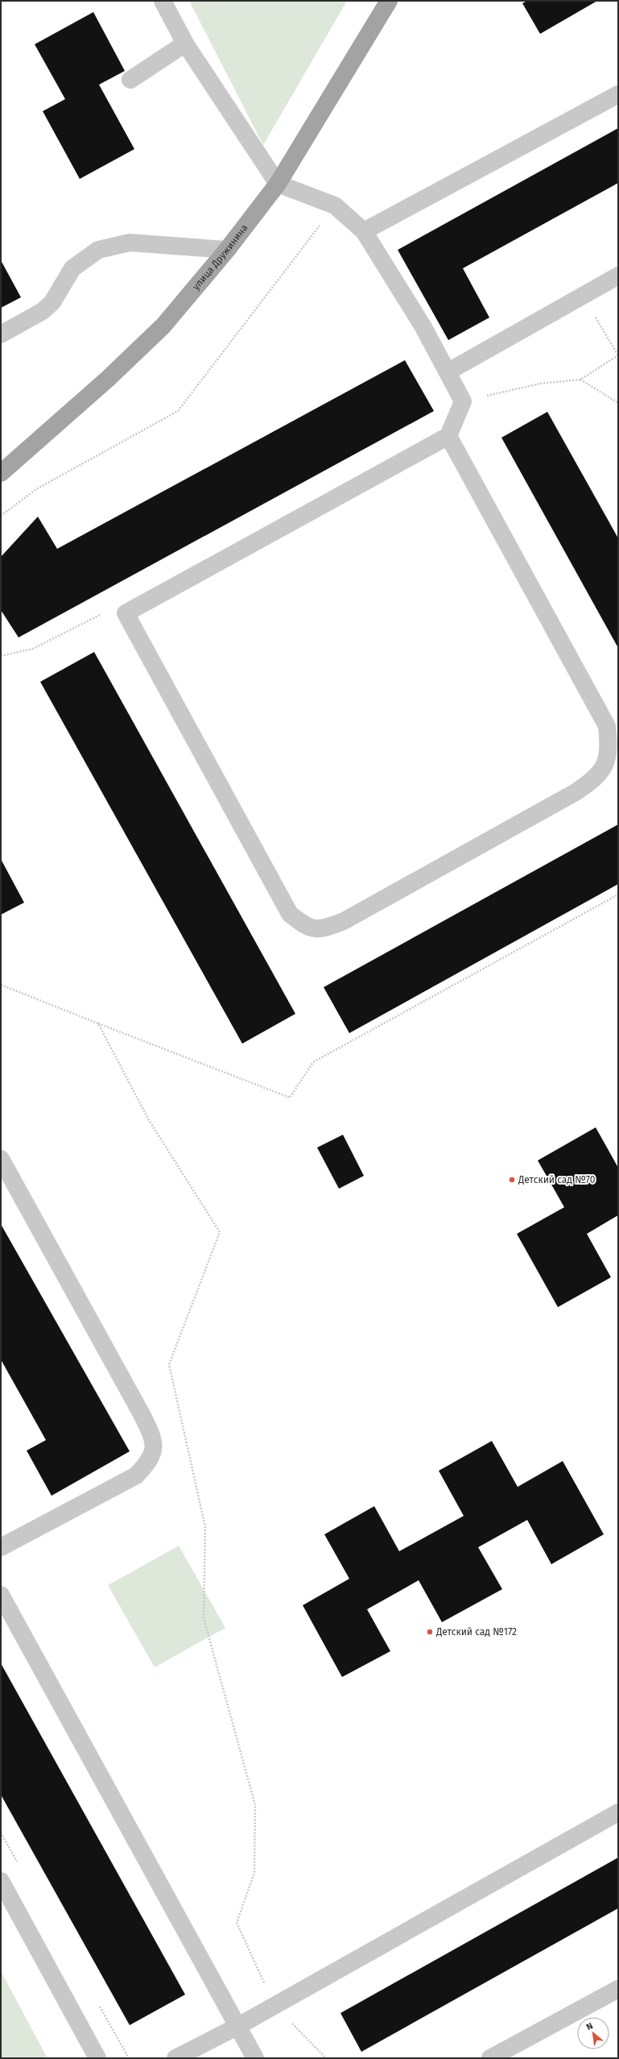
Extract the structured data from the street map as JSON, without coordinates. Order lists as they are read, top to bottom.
{
  "streets": {
    "main road": ["улица Дружинина"]
  },
  "places": ["Детский сад №70", "Детский сад №172"],
  "north": "top left"
}
